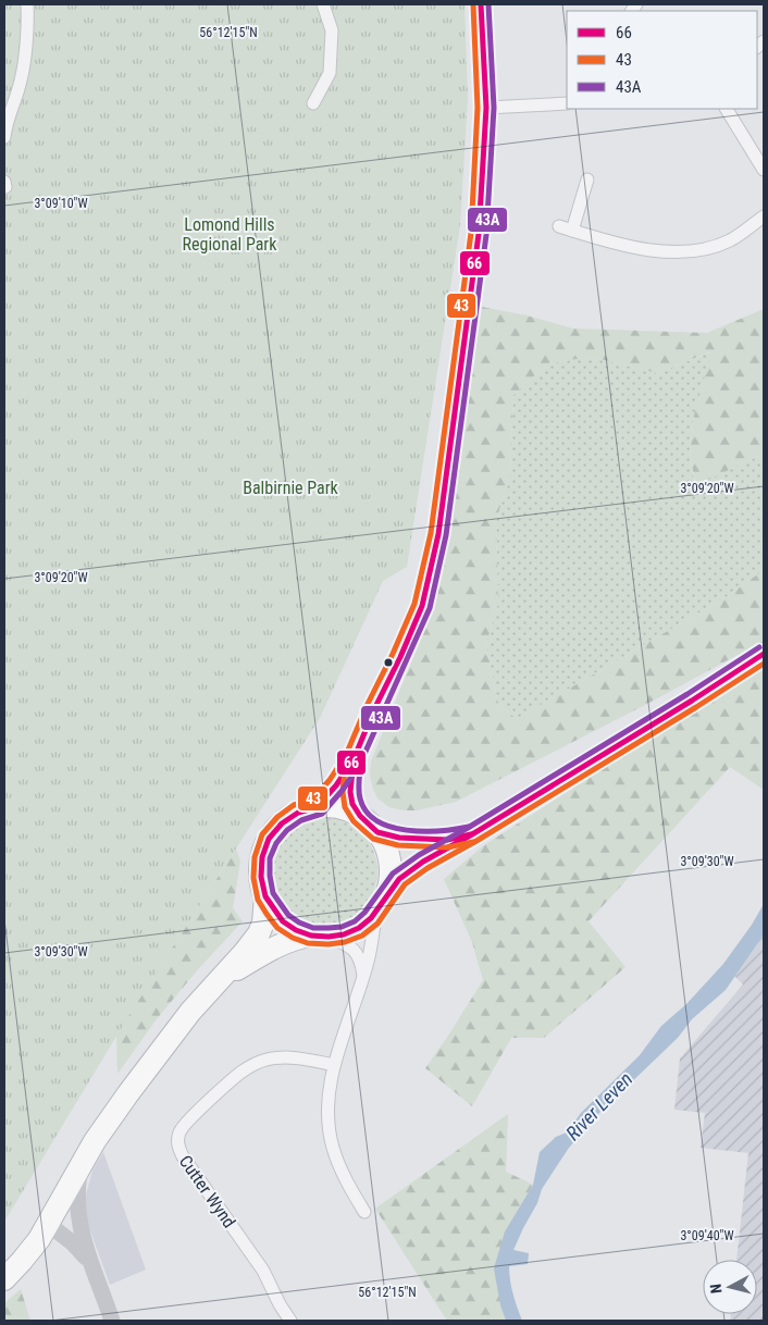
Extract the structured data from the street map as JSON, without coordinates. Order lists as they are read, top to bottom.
{
  "streets": {
    "street": ["Cutter Wynd"]
  },
  "water": ["River Leven"],
  "parks": ["Lomond Hills Regional Park", "Balbirnie Park"],
  "lines": ["transit line 66", "transit line 43", "transit line 43A"],
  "legend": ["66", "43", "43A"],
  "north": "left",
  "coordinates": [
    "56°12'15\"N",
    "3°09'10\"W",
    "3°09'20\"W",
    "3°09'30\"W",
    "3°09'40\"W"
  ]
}
